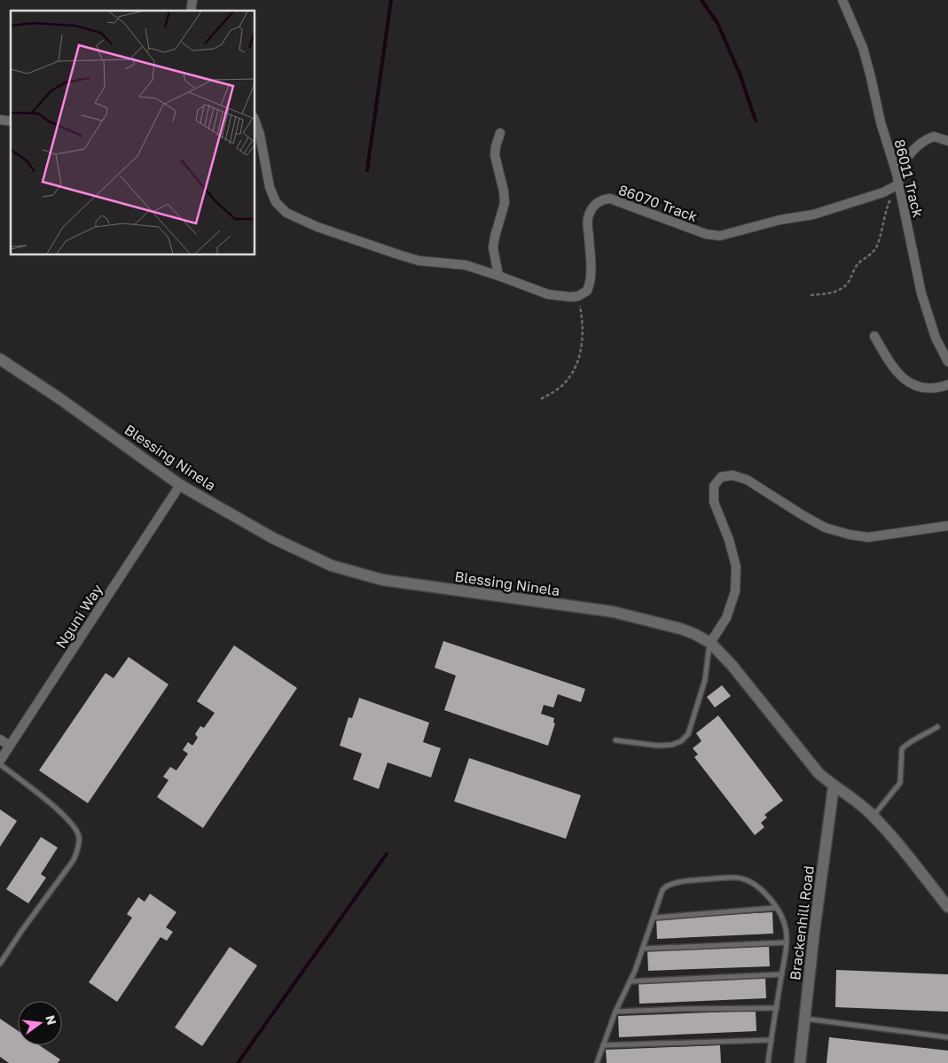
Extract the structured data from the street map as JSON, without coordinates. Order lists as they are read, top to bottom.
{
  "streets": {
    "street": [
      "86011 Track",
      "86070 Track",
      "Blessing Ninela",
      "Nguni Way",
      "Brackenhill Road"
    ]
  },
  "crossings": [
    ["86011 Track", "86070 Track"],
    ["Blessing Ninela", "Nguni Way"],
    ["Blessing Ninela", "Brackenhill Road"]
  ],
  "north": "right"
}
